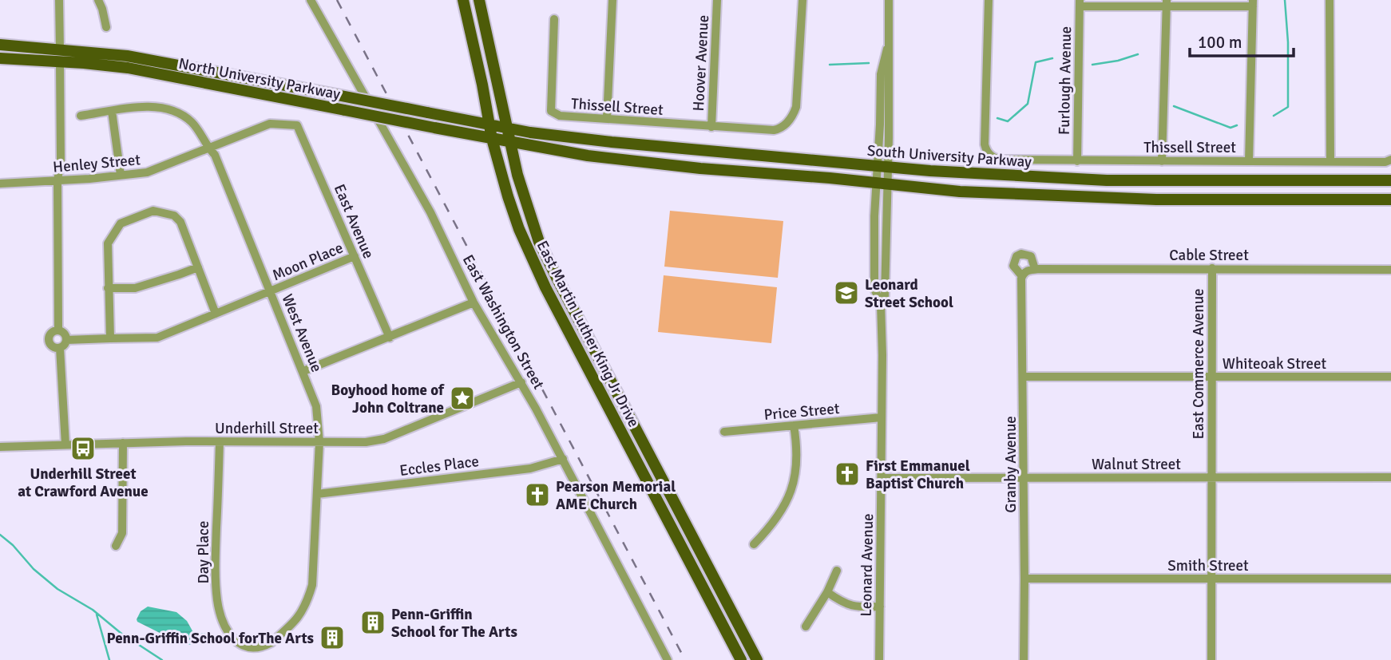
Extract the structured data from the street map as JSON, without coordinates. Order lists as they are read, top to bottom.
{
  "streets": {
    "main road": ["North University Parkway", "South University Parkway", "East Martin Luther King Jr Drive"],
    "street": [
      "Hoover Avenue",
      "Furlough Avenue",
      "Thissell Street",
      "Henley Street",
      "East Avenue",
      "Cable Street",
      "Moon Place",
      "East Washington Street",
      "West Avenue",
      "Whiteoak Street",
      "East Commerce Avenue",
      "Price Street",
      "Underhill Street",
      "Walnut Street",
      "Granby Avenue",
      "Eccles Place",
      "Day Place",
      "Leonard Avenue",
      "Smith Street"
    ]
  },
  "crossings": [
    ["Hoover Avenue", "Thissell Street"],
    ["North University Parkway", "South University Parkway"],
    ["North University Parkway", "East Martin Luther King Jr Drive"],
    ["Furlough Avenue", "Thissell Street"],
    ["South University Parkway", "East Martin Luther King Jr Drive"],
    ["South University Parkway", "Leonard Avenue"],
    ["Henley Street", "East Avenue"],
    ["Henley Street", "West Avenue"],
    ["East Avenue", "Moon Place"],
    ["Cable Street", "East Commerce Avenue"],
    ["Cable Street", "Granby Avenue"],
    ["Moon Place", "West Avenue"],
    ["East Washington Street", "Underhill Street"],
    ["East Washington Street", "Eccles Place"],
    ["West Avenue", "Underhill Street"],
    ["West Avenue", "Eccles Place"],
    ["West Avenue", "Day Place"],
    ["Whiteoak Street", "East Commerce Avenue"],
    ["Whiteoak Street", "Granby Avenue"],
    ["East Commerce Avenue", "Walnut Street"],
    ["East Commerce Avenue", "Smith Street"],
    ["Price Street", "Leonard Avenue"],
    ["Underhill Street", "Day Place"],
    ["Walnut Street", "Granby Avenue"],
    ["Walnut Street", "Leonard Avenue"],
    ["Granby Avenue", "Smith Street"]
  ],
  "places": {
    "school or university": ["Leonard Street School"],
    "place": ["Boyhood home of John Coltrane"],
    "bus stop": ["Underhill Street at Crawford Avenue"],
    "church": ["First Emmanuel Baptist Church", "Pearson Memorial AME Church"],
    "building": ["Penn-Griffin School for The Arts", "Penn-Griffin School forThe Arts"]
  },
  "scale_bar": "100 m"
}
